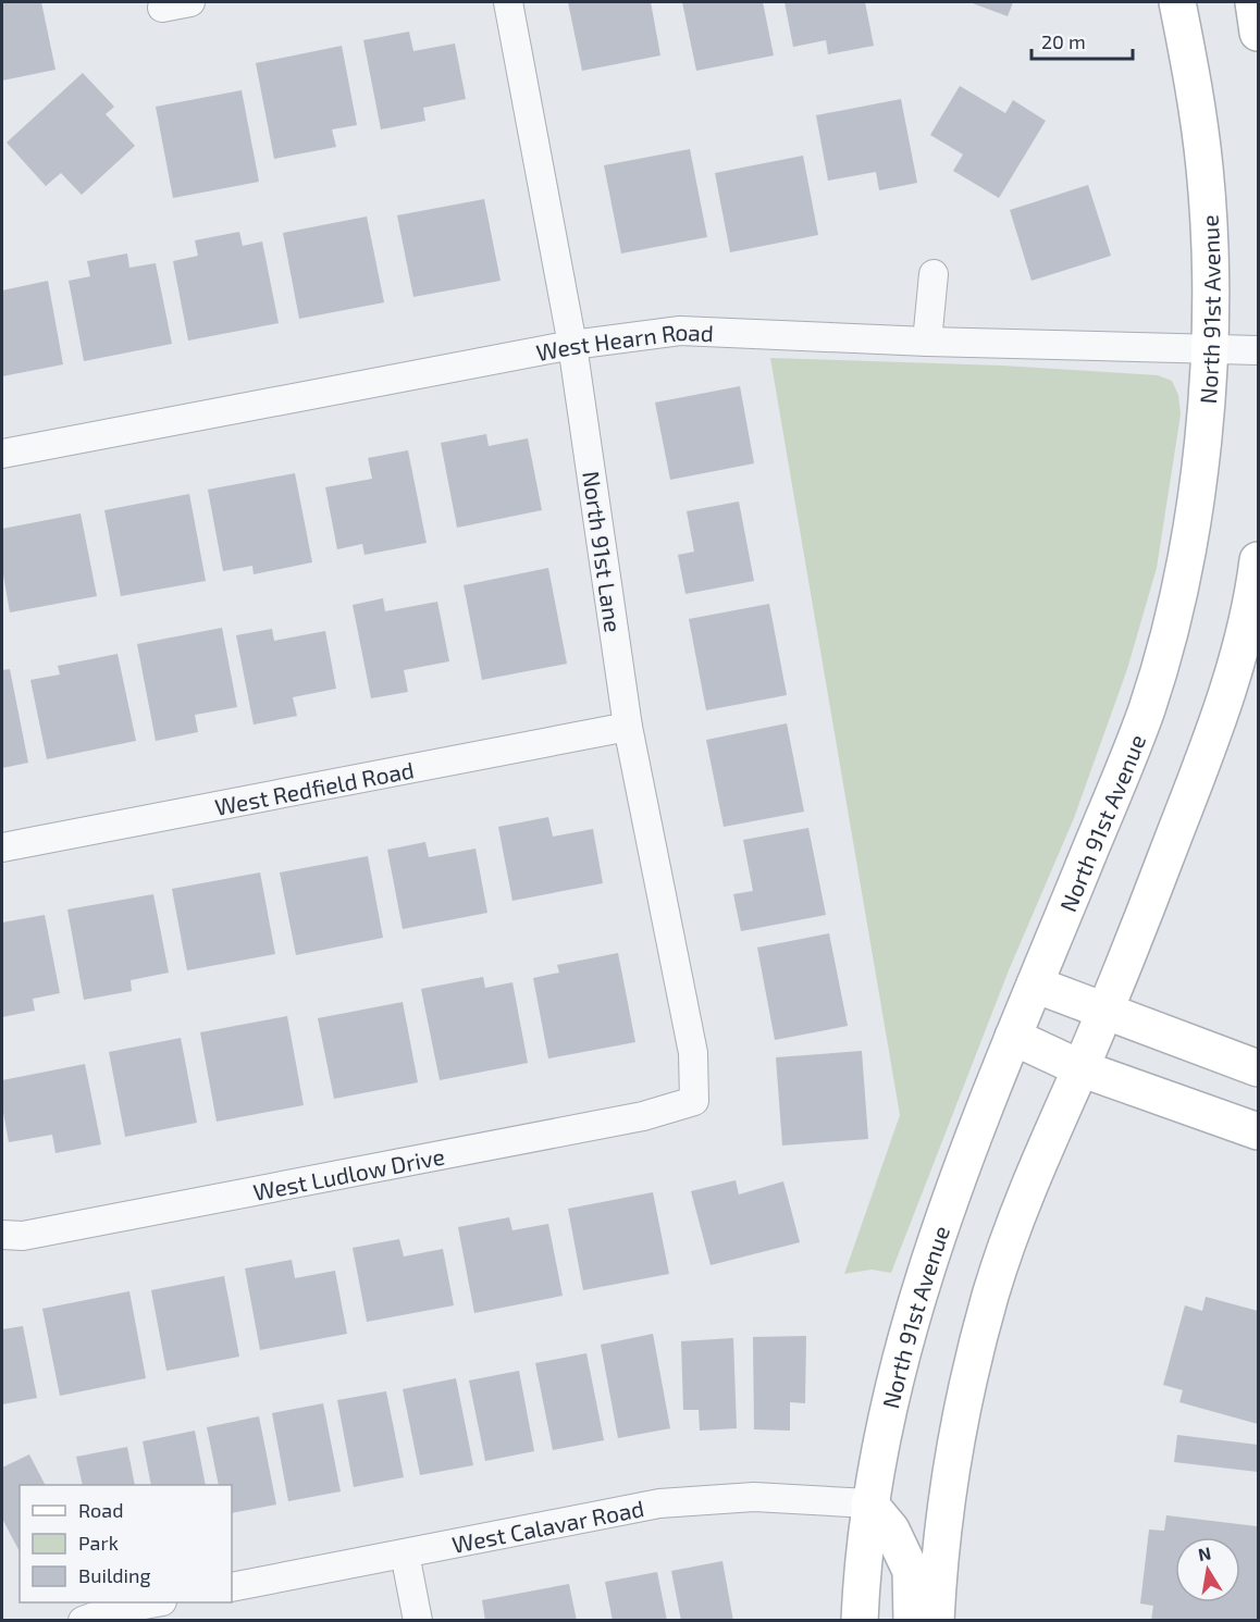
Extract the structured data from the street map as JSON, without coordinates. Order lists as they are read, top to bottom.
{
  "streets": {
    "main road": ["North 91st Avenue"],
    "street": [
      "West Hearn Road",
      "North 91st Lane",
      "West Redfield Road",
      "West Ludlow Drive",
      "West Calavar Road"
    ]
  },
  "crossings": [
    ["North 91st Avenue", "West Hearn Road"],
    ["North 91st Avenue", "West Calavar Road"],
    ["West Hearn Road", "North 91st Lane"],
    ["North 91st Lane", "West Redfield Road"],
    ["North 91st Lane", "West Ludlow Drive"]
  ],
  "legend": ["Road", "Park", "Building"],
  "scale_bar": "20 m",
  "north": "top"
}
